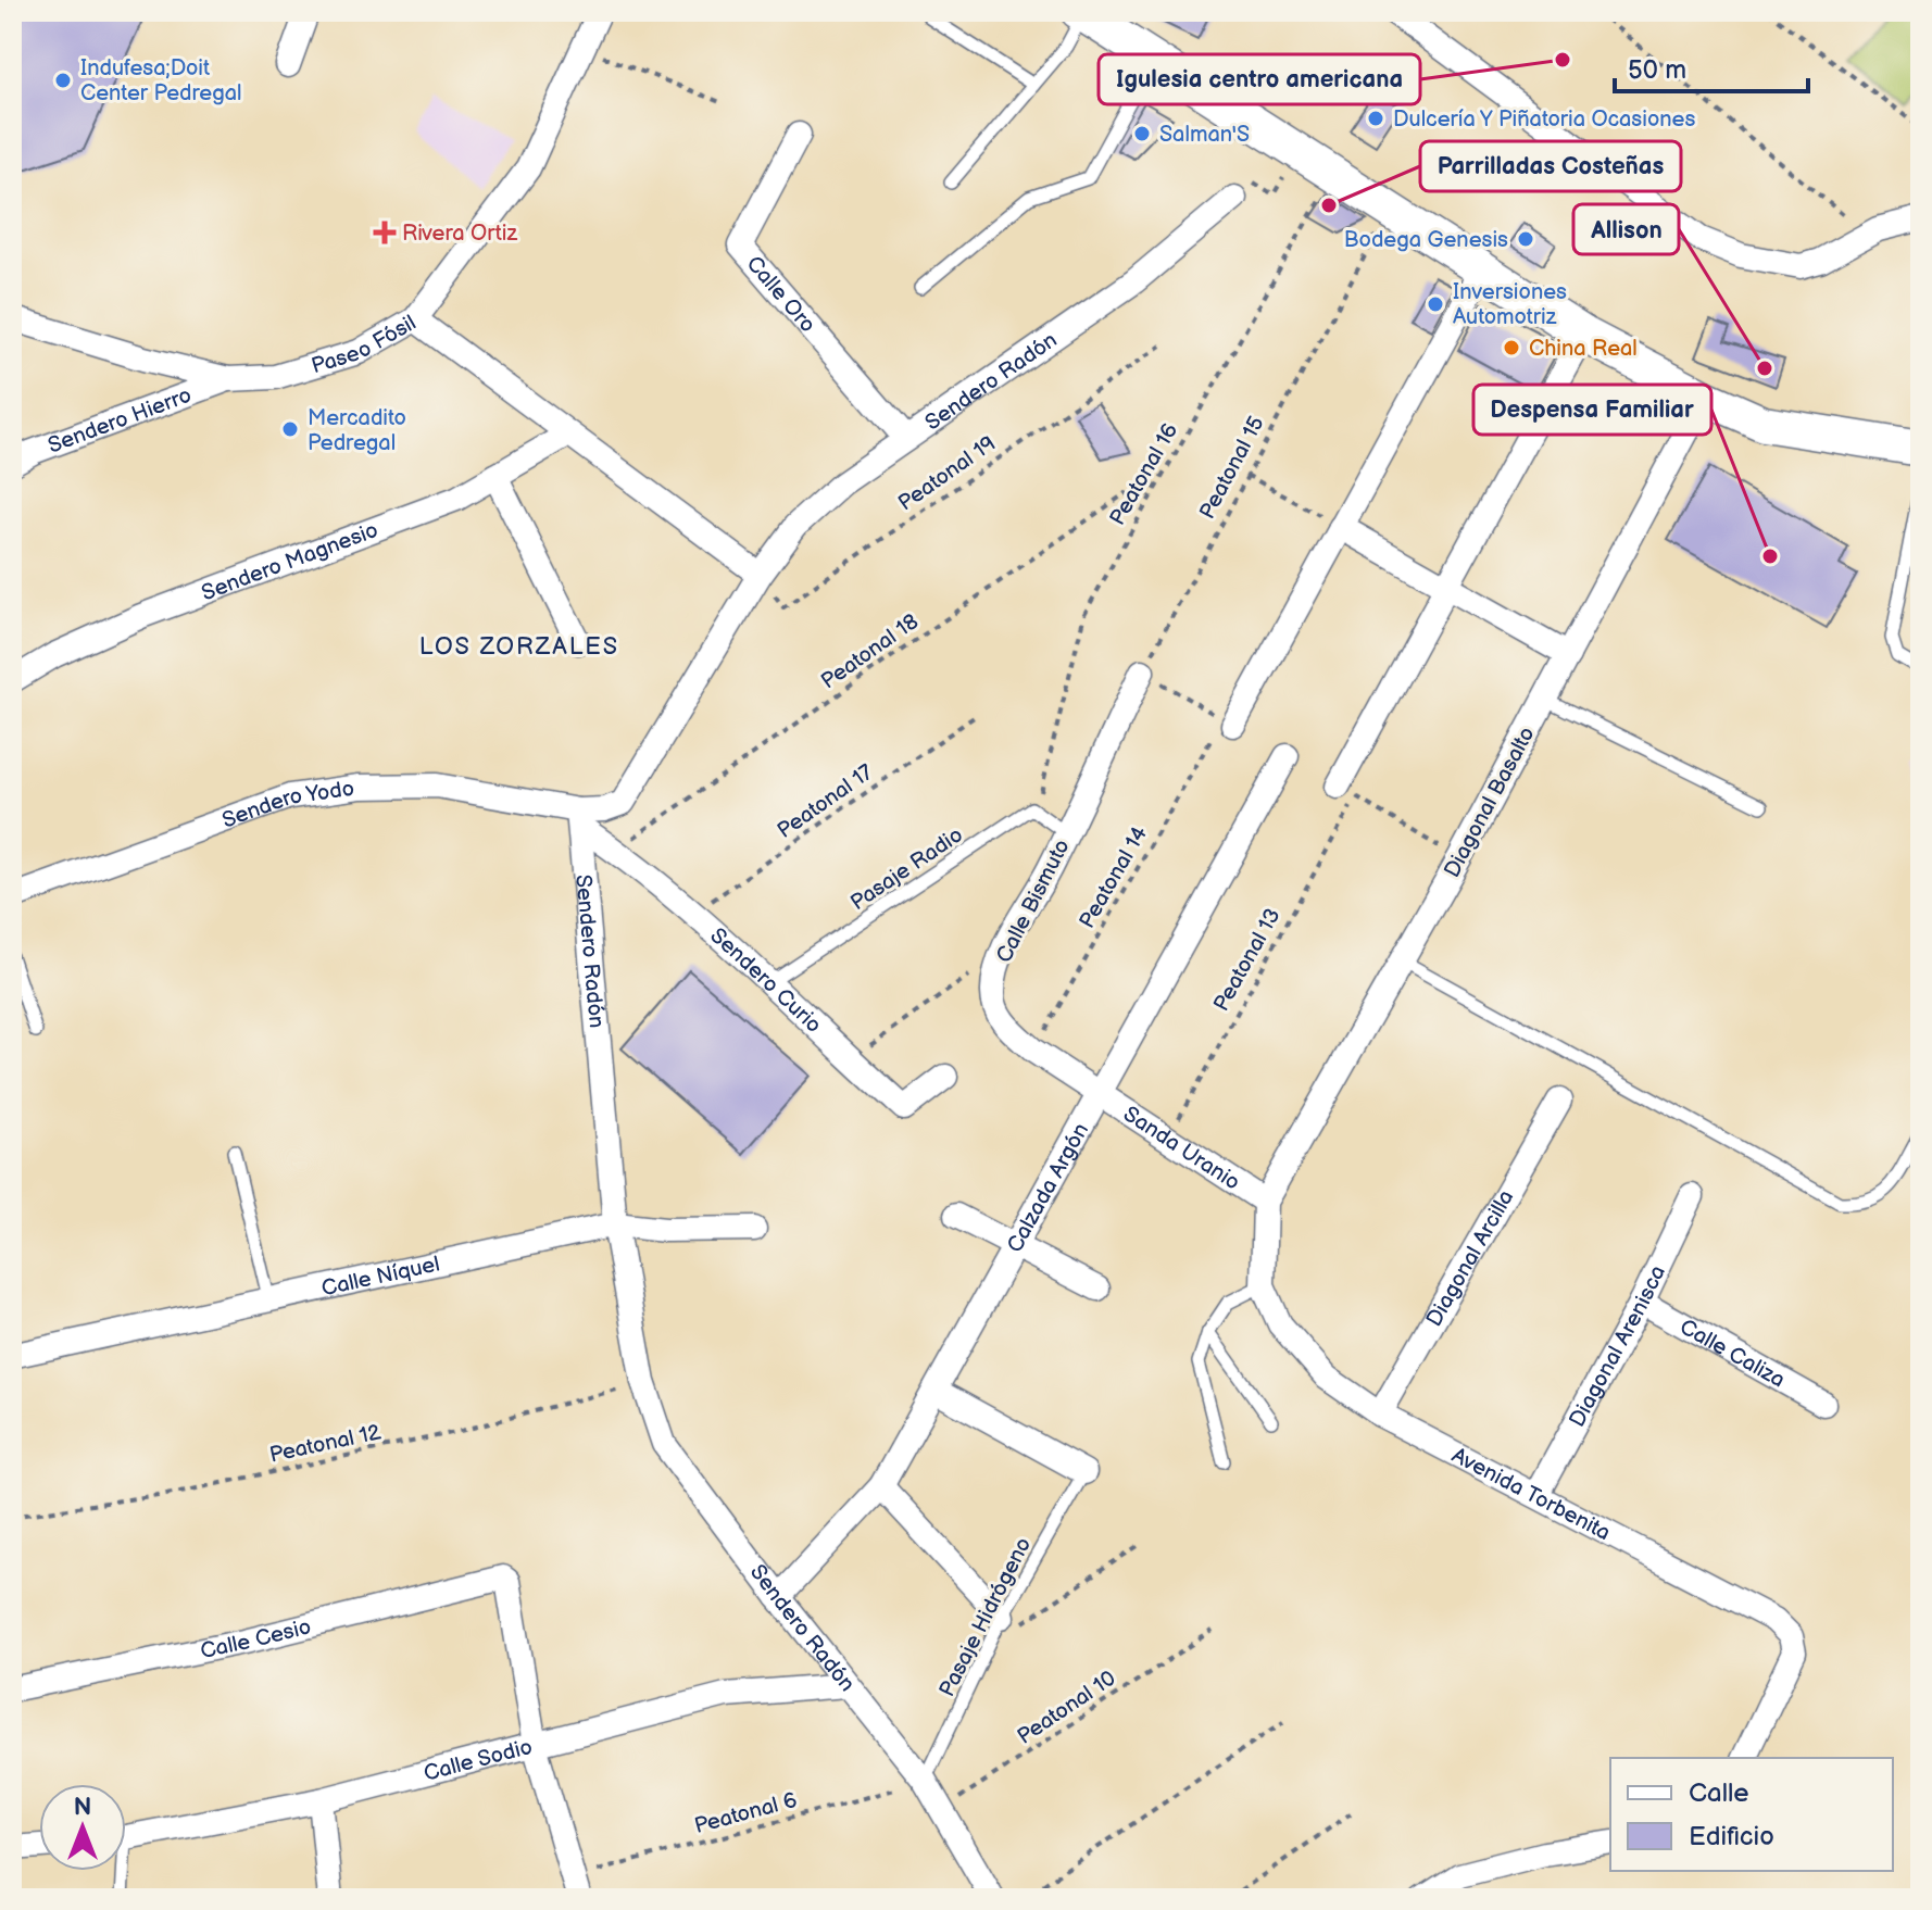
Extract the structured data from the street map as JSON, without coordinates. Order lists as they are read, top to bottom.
{
  "streets": {
    "street": [
      "Calle Oro",
      "Paseo Fósil",
      "Sendero Radón",
      "Sendero Hierro",
      "Sendero Magnesio",
      "Diagonal Basalto",
      "Sendero Yodo",
      "Calle Bismuto",
      "Sendero Curio",
      "Sanda Uranio",
      "Calzada Argón",
      "Diagonal Arcilla",
      "Calle Níquel",
      "Diagonal Arenisca",
      "Calle Caliza",
      "Avenida Torbenita",
      "Calle Cesio",
      "Calle Sodio"
    ],
    "lane": ["Pasaje Radio", "Pasaje Hidrógeno"],
    "path": [
      "Peatonal 15",
      "Peatonal 19",
      "Peatonal 16",
      "Peatonal 18",
      "Peatonal 17",
      "Peatonal 14",
      "Peatonal 13",
      "Peatonal 12",
      "Peatonal 10",
      "Peatonal 6"
    ]
  },
  "crossings": [
    ["Calle Oro", "Sendero Radón"],
    ["Paseo Fósil", "Sendero Hierro"],
    ["Sendero Radón", "Peatonal 19"],
    ["Sendero Radón", "Sendero Yodo"],
    ["Sendero Radón", "Sendero Curio"],
    ["Sendero Radón", "Calzada Argón"],
    ["Sendero Radón", "Calle Níquel"],
    ["Sendero Radón", "Peatonal 12"],
    ["Sendero Radón", "Pasaje Hidrógeno"],
    ["Sendero Radón", "Peatonal 10"],
    ["Sendero Radón", "Calle Sodio"],
    ["Sendero Radón", "Peatonal 6"],
    ["Peatonal 15", "Calle Bismuto"],
    ["Peatonal 16", "Peatonal 18"],
    ["Peatonal 16", "Pasaje Radio"],
    ["Peatonal 18", "Sendero Curio"],
    ["Peatonal 17", "Sendero Curio"],
    ["Diagonal Basalto", "Sanda Uranio"],
    ["Diagonal Basalto", "Avenida Torbenita"],
    ["Sendero Yodo", "Sendero Curio"],
    ["Pasaje Radio", "Sendero Curio"],
    ["Peatonal 14", "Calle Bismuto"],
    ["Calle Bismuto", "Sanda Uranio"],
    ["Calle Bismuto", "Calzada Argón"],
    ["Peatonal 13", "Sanda Uranio"],
    ["Sanda Uranio", "Calzada Argón"],
    ["Sanda Uranio", "Avenida Torbenita"],
    ["Diagonal Arcilla", "Avenida Torbenita"],
    ["Diagonal Arenisca", "Calle Caliza"],
    ["Diagonal Arenisca", "Avenida Torbenita"],
    ["Pasaje Hidrógeno", "Peatonal 6"],
    ["Calle Cesio", "Calle Sodio"]
  ],
  "districts": ["LOS ZORZALES"],
  "places": {
    "other": [
      "Igulesia centro americana",
      "Indufesa;Doit Center Pedregal",
      "Dulcería Y Piñatoria Ocasiones",
      "Salman'S",
      "Parrilladas Costeñas",
      "Bodega Genesis",
      "Inversiones Automotriz",
      "China Real",
      "Allison",
      "Mercadito Pedregal",
      "Despensa Familiar"
    ],
    "health": ["Rivera Ortiz"]
  },
  "legend": ["Calle", "Edificio"],
  "scale_bar": "50 m",
  "north": "top"
}
